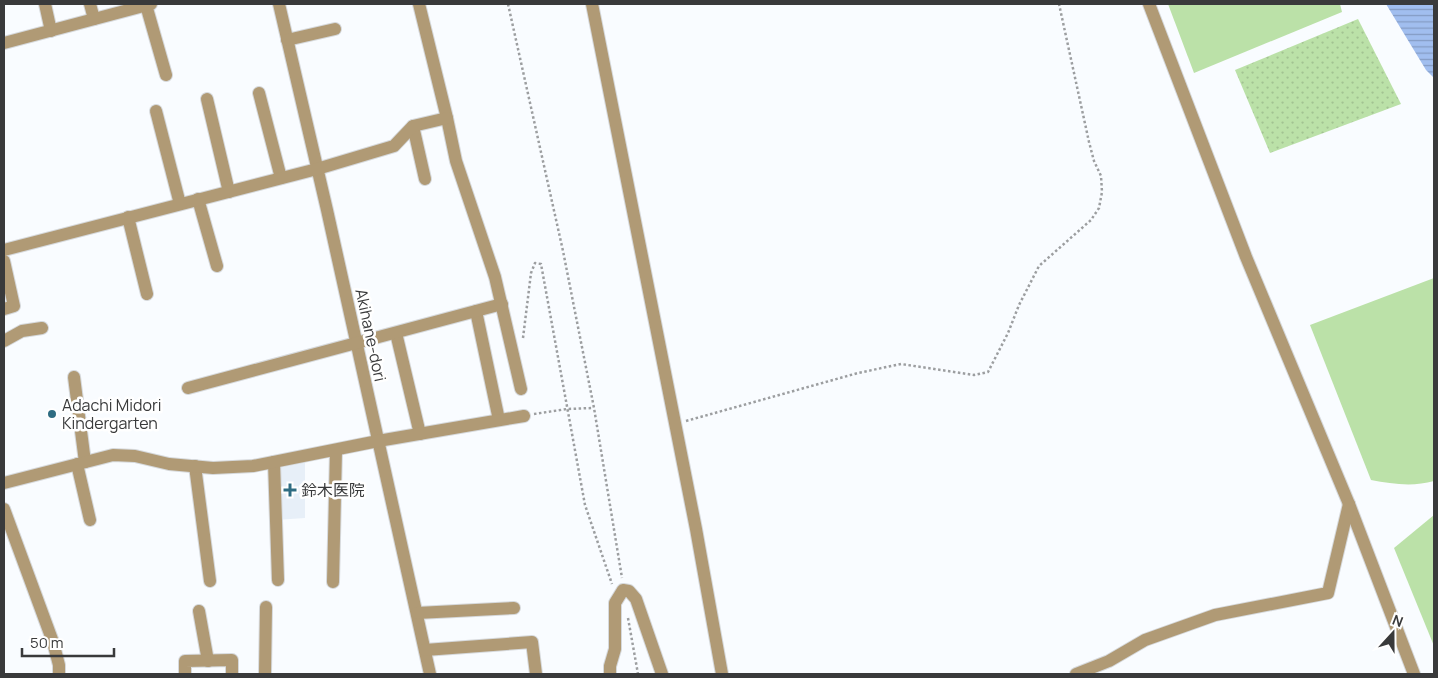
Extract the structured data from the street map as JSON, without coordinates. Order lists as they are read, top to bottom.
{
  "streets": {
    "street": ["Akihane-dori"]
  },
  "places": {
    "other": ["Adachi Midori Kindergarten"],
    "health": ["鈴木医院"]
  },
  "scale_bar": "50 m",
  "north": "top"
}
